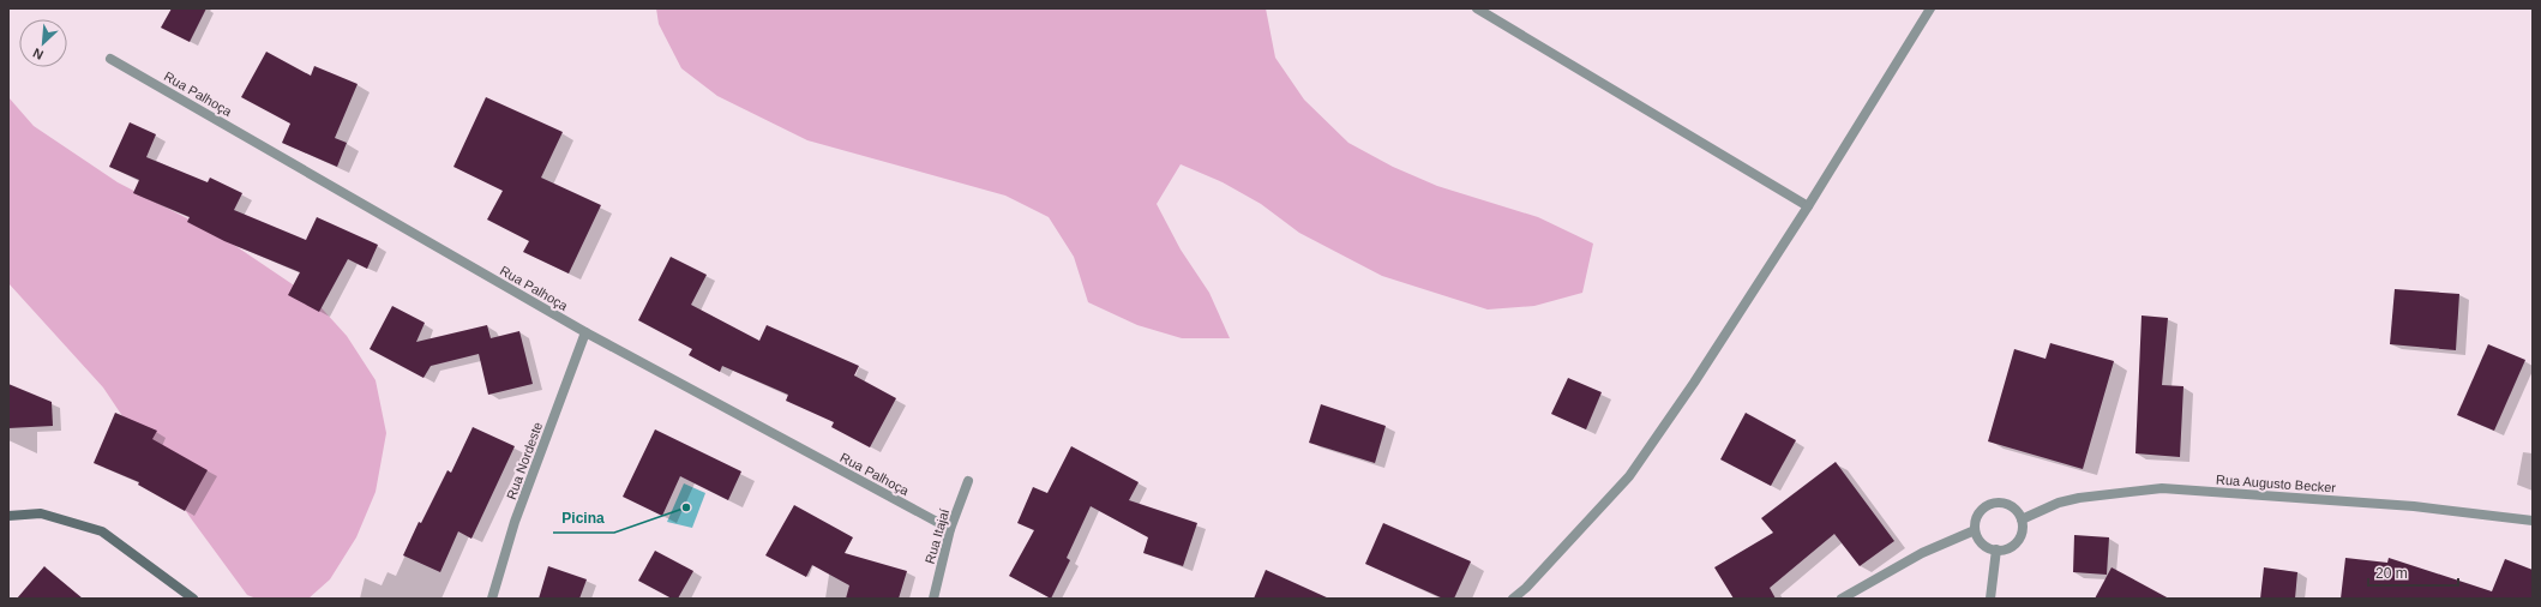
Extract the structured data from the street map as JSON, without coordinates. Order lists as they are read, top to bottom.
{
  "streets": {
    "street": [
      "Rua Palhoça",
      "Rua Nordeste",
      "Rua Augusto Becker",
      "Rua Itajaí"
    ]
  },
  "crossings": [
    ["Rua Palhoça", "Rua Nordeste"],
    ["Rua Palhoça", "Rua Itajaí"]
  ],
  "places": ["Picina"],
  "scale_bar": "20 m",
  "north": "bottom left"
}
